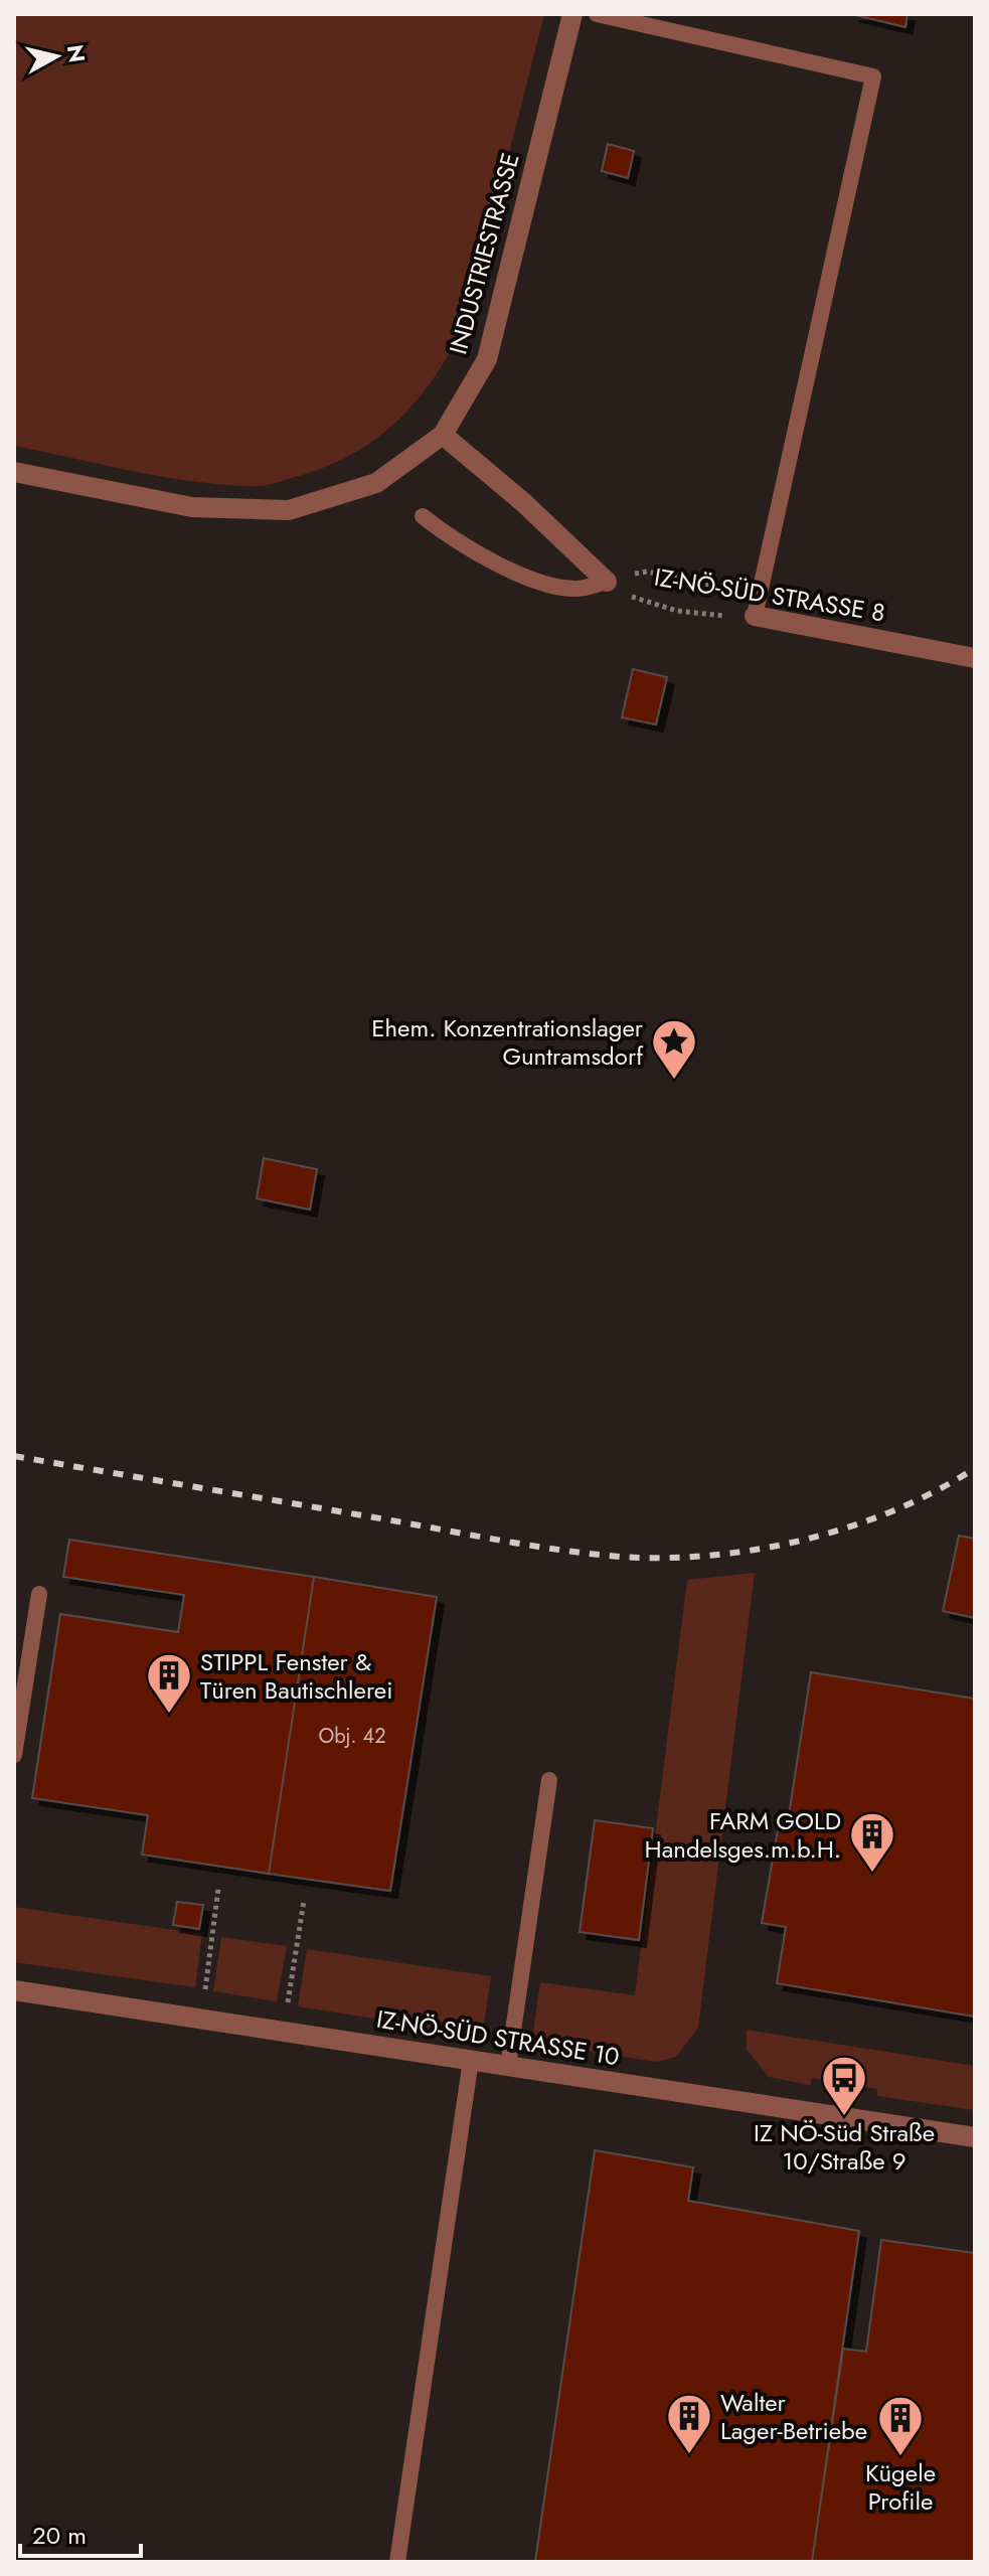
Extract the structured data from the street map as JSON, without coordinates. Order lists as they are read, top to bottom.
{
  "streets": {
    "street": ["INDUSTRIESTRASSE", "IZ-NÖ-SÜD STRASSE 8", "IZ-NÖ-SÜD STRASSE 10"]
  },
  "places": {
    "place": ["Ehem. Konzentrationslager Guntramsdorf"],
    "building": [
      "STIPPL Fenster & Türen Bautischlerei",
      "FARM GOLD Handelsges.m.b.H.",
      "Walter Lager-Betriebe",
      "Kügele Profile"
    ],
    "bus stop": ["IZ NÖ-Süd Straße 10/Straße 9"]
  },
  "house_numbers": ["Obj. 42"],
  "scale_bar": "20 m",
  "north": "right"
}
